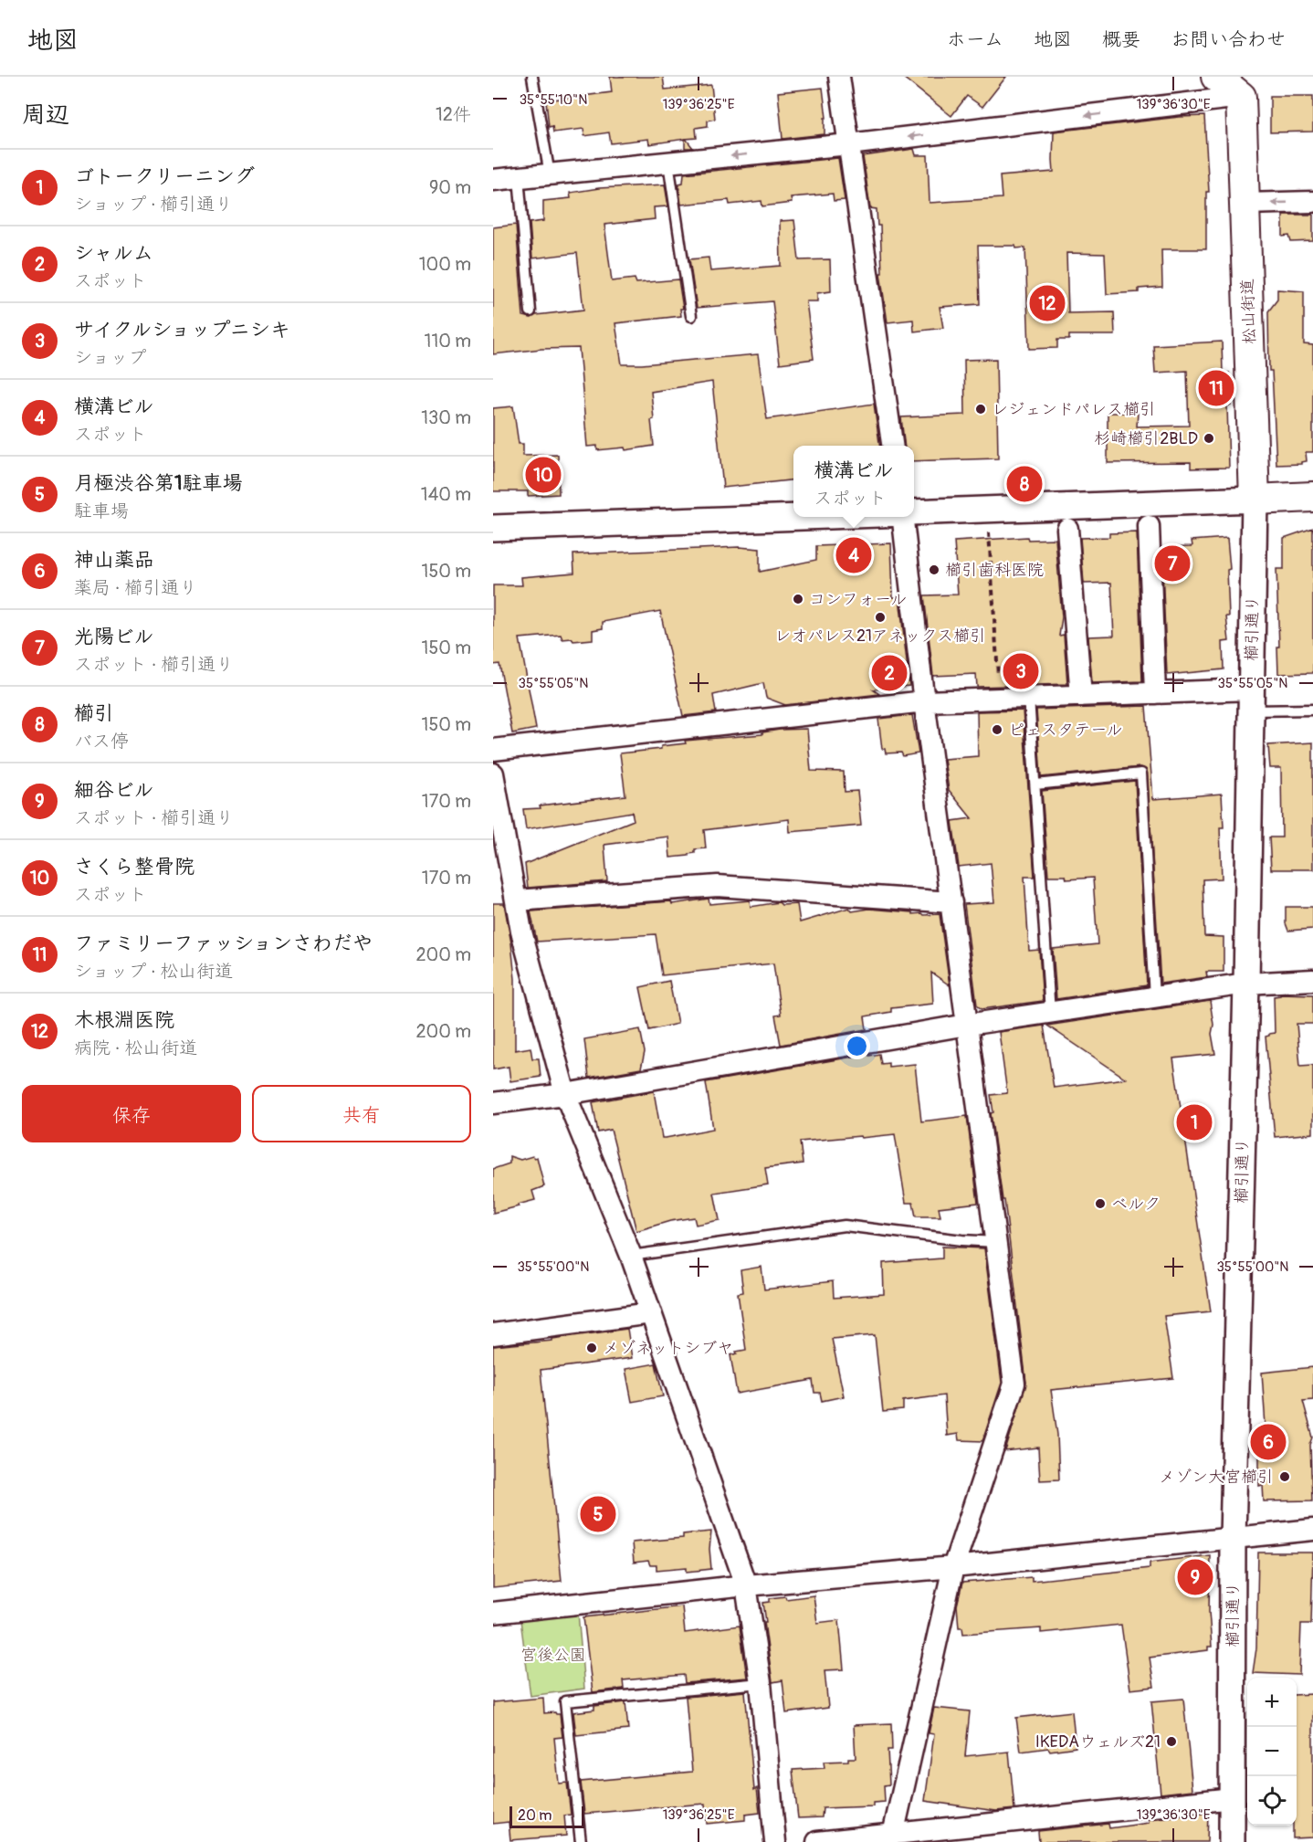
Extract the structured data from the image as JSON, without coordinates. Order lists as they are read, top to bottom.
{
  "streets": {
    "main road": ["松山街道"],
    "street": ["櫛引通り"]
  },
  "crossings": [
    ["松山街道", "櫛引通り"]
  ],
  "parks": ["宮後公園"],
  "places": [
    "レジェンドパレス櫛引",
    "杉崎櫛引2BLD",
    "櫛引歯科医院",
    "コンフォール",
    "レオパレス21アネックス櫛引",
    "ピェスタテール",
    "ベルク",
    "メゾネットシブヤ",
    "メゾン大宮櫛引",
    "IKEDAウェルズ21"
  ],
  "scale_bar": "20 m",
  "page": {
    "header": "地図",
    "nav": [
      "ホーム",
      "地図",
      "概要",
      "お問い合わせ"
    ],
    "heading": ["周辺", "12件"],
    "list": [
      {
        "mark": "1",
        "name": "ゴトークリーニング",
        "note": "ショップ · 櫛引通り",
        "value": "90 m"
      },
      {
        "mark": "2",
        "name": "シャルム",
        "note": "スポット",
        "value": "100 m"
      },
      {
        "mark": "3",
        "name": "サイクルショップニシキ",
        "note": "ショップ",
        "value": "110 m"
      },
      {
        "mark": "4",
        "name": "横溝ビル",
        "note": "スポット",
        "value": "130 m"
      },
      {
        "mark": "5",
        "name": "月極渋谷第1駐車場",
        "note": "駐車場",
        "value": "140 m"
      },
      {
        "mark": "6",
        "name": "神山薬品",
        "note": "薬局 · 櫛引通り",
        "value": "150 m"
      },
      {
        "mark": "7",
        "name": "光陽ビル",
        "note": "スポット · 櫛引通り",
        "value": "150 m"
      },
      {
        "mark": "8",
        "name": "櫛引",
        "note": "バス停",
        "value": "150 m"
      },
      {
        "mark": "9",
        "name": "細谷ビル",
        "note": "スポット · 櫛引通り",
        "value": "170 m"
      },
      {
        "mark": "10",
        "name": "さくら整骨院",
        "note": "スポット",
        "value": "170 m"
      },
      {
        "mark": "11",
        "name": "ファミリーファッションさわだや",
        "note": "ショップ · 松山街道",
        "value": "200 m"
      },
      {
        "mark": "12",
        "name": "木根淵医院",
        "note": "病院 · 松山街道",
        "value": "200 m"
      }
    ],
    "pins": [
      "12",
      "11",
      "10",
      "8",
      "4",
      "7",
      "3",
      "2",
      "1",
      "6",
      "5",
      "9"
    ],
    "popup": ["横溝ビル", "スポット"],
    "buttons": ["保存", "共有"],
    "map_buttons": ["+", "−"],
    "scale": "20 m"
  },
  "coordinates": [
    "35°55'10\"N",
    "139°36'25\"E",
    "139°36'30\"E",
    "35°55'05\"N",
    "35°55'00\"N"
  ]
}
